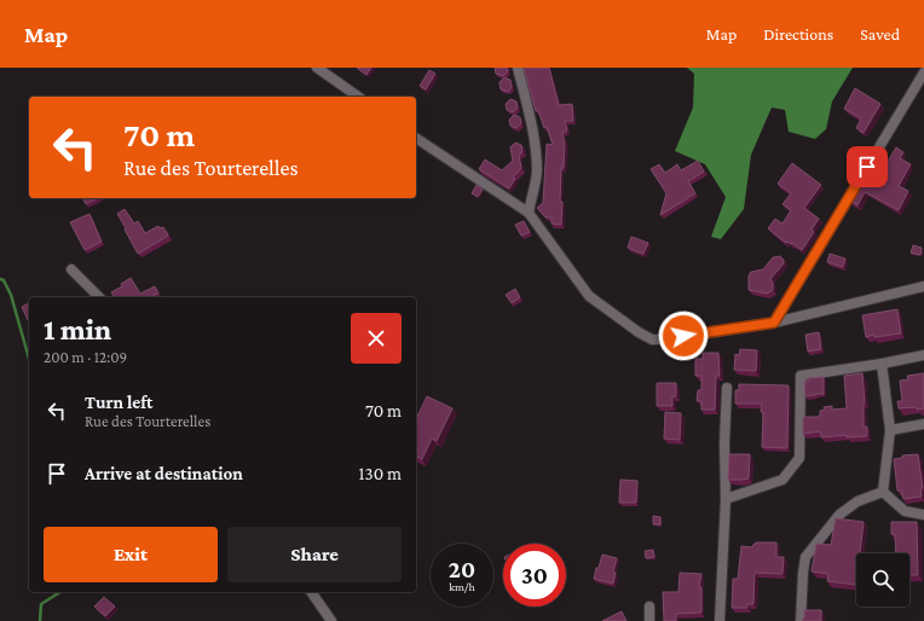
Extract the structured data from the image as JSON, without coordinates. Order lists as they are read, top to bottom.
{
  "page": {
    "header": "Map",
    "nav": ["Map", "Directions", "Saved"],
    "turn": ["70 m", "Rue des Tourterelles"],
    "heading": ["1 min", "200 m · 12:09"],
    "list": [
      {
        "name": "Turn left",
        "note": "Rue des Tourterelles",
        "value": "70 m"
      },
      {
        "name": "Arrive at destination",
        "value": "130 m"
      }
    ],
    "buttons": ["Exit", "Share"],
    "speed": "20 km/h",
    "limit": "30"
  }
}
